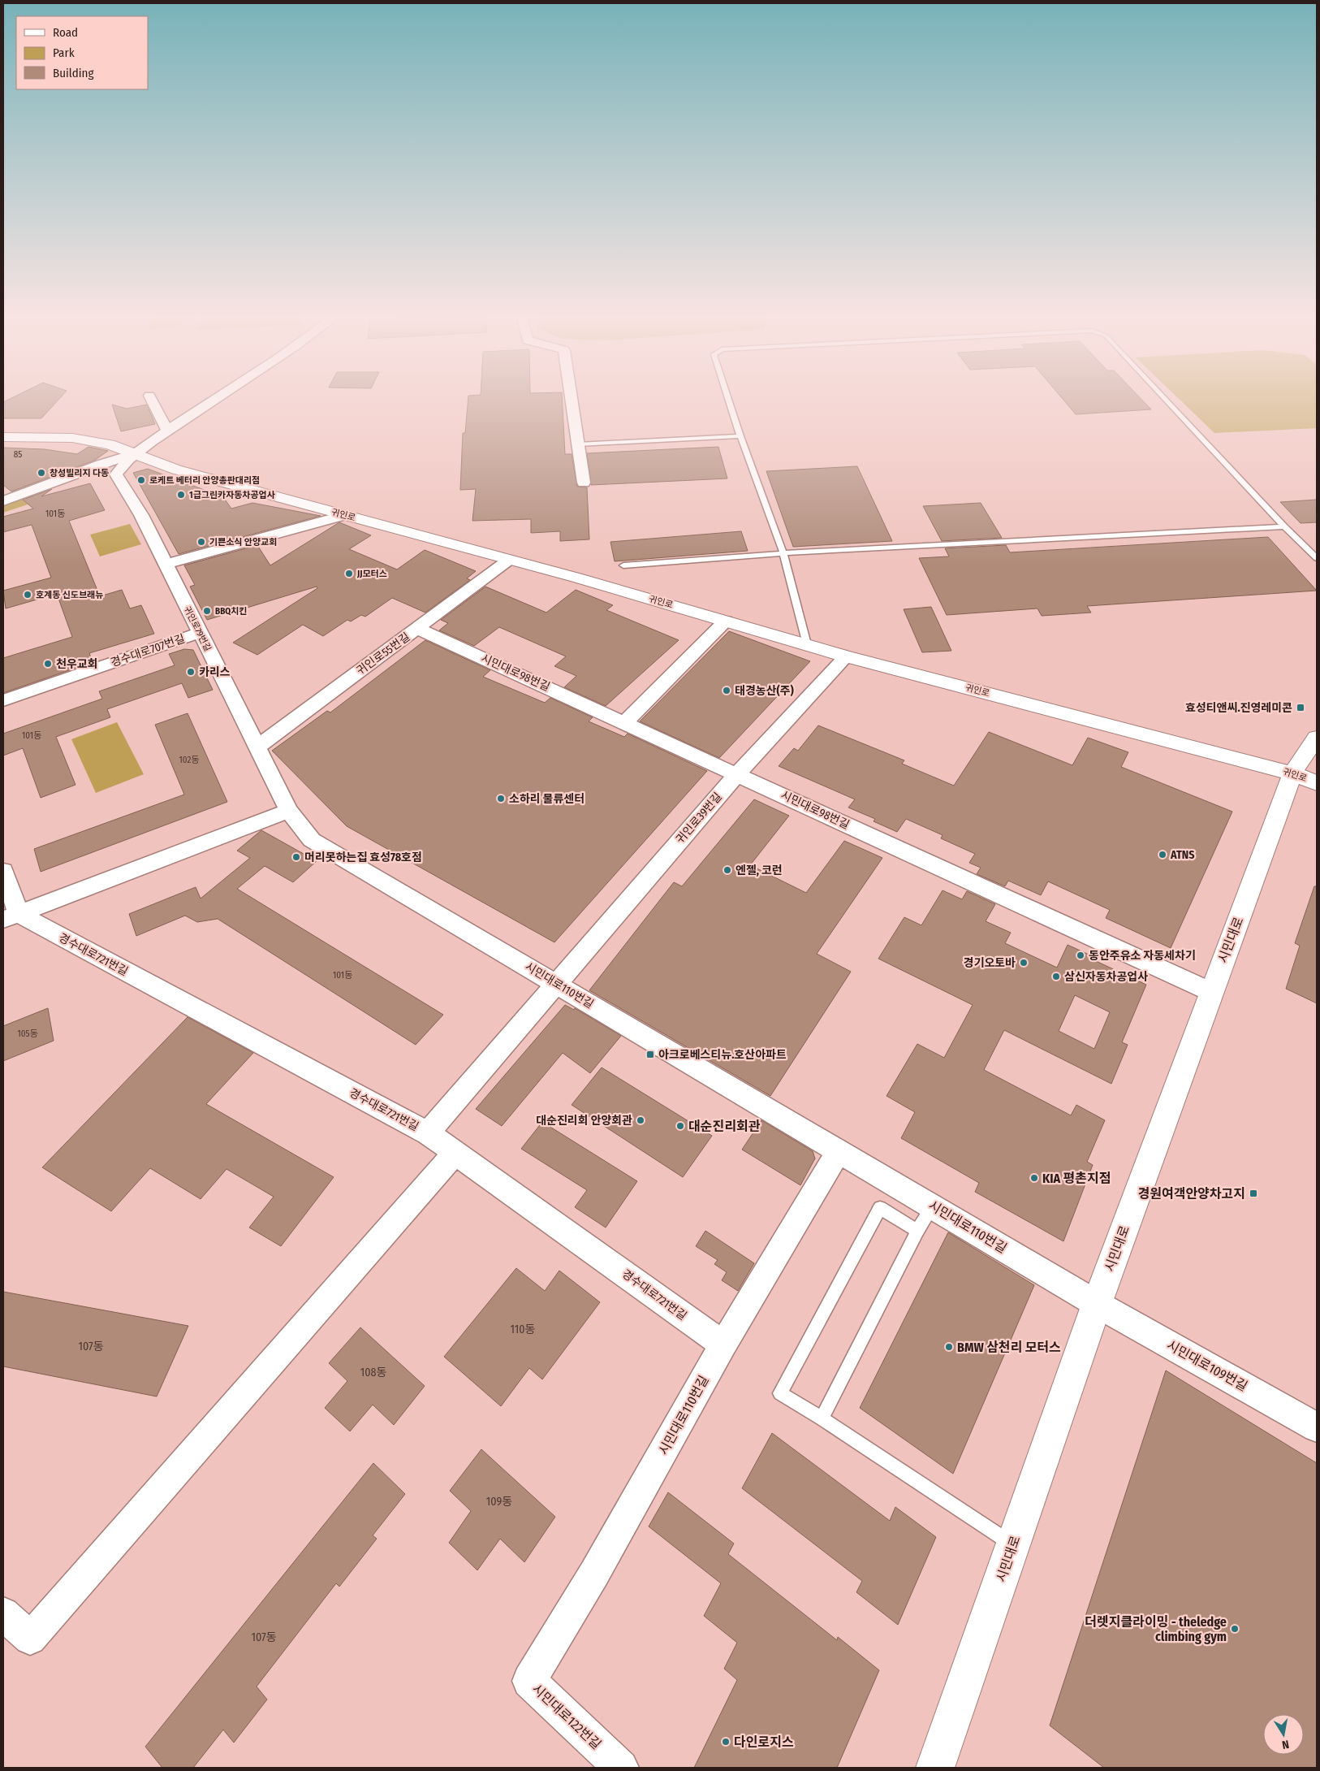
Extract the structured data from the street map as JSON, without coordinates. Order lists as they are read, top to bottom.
{
  "streets": {
    "street": [
      "귀인로",
      "귀인로79번길",
      "경수대로707번길",
      "귀인로55번길",
      "시민대로98번길",
      "귀인로39번길",
      "시민대로",
      "경수대로721번길",
      "시민대로110번길",
      "시민대로109번길",
      "시민대로122번길"
    ]
  },
  "crossings": [
    ["귀인로", "귀인로79번길"],
    ["귀인로", "귀인로55번길"],
    ["귀인로", "귀인로39번길"],
    ["귀인로", "시민대로"],
    ["귀인로79번길", "경수대로707번길"],
    ["귀인로79번길", "귀인로55번길"],
    ["귀인로79번길", "시민대로110번길"],
    ["귀인로55번길", "시민대로98번길"],
    ["시민대로98번길", "귀인로39번길"],
    ["시민대로98번길", "시민대로"],
    ["귀인로39번길", "경수대로721번길"],
    ["귀인로39번길", "시민대로110번길"],
    ["시민대로", "시민대로110번길"],
    ["시민대로", "시민대로109번길"],
    ["경수대로721번길", "시민대로110번길"],
    ["시민대로110번길", "시민대로109번길"],
    ["시민대로110번길", "시민대로122번길"]
  ],
  "places": {
    "other": [
      "창성빌리지 다동",
      "로케트 베터리 안양총판대리점",
      "1급그린카자동차공업사",
      "기쁜소식 안양교회",
      "JJ모터스",
      "호계동 신도브래뉴",
      "BBQ치킨",
      "천우교회",
      "카리스",
      "태경농산(주)",
      "소하리 물류센터",
      "ATNS",
      "머리못하는집 효성78호점",
      "엔젤, 코런",
      "동안주유소 자동세차기",
      "경기오토바",
      "삼신자동차공업사",
      "대순진리회 안양회관",
      "대순진리회관",
      "KIA 평촌지점",
      "BMW 삼천리 모터스",
      "더렛지클라이밍 - theledge climbing gym",
      "다인로지스"
    ],
    "transit": ["효성티앤씨.진영레미콘", "아크로베스티뉴.호산아파트", "경원여객안양차고지"]
  },
  "house_numbers": [
    "85",
    "101동",
    "101동",
    "102동",
    "101동",
    "105동",
    "110동",
    "107동",
    "108동",
    "109동",
    "107동"
  ],
  "legend": ["Road", "Park", "Building"],
  "north": "bottom"
}
